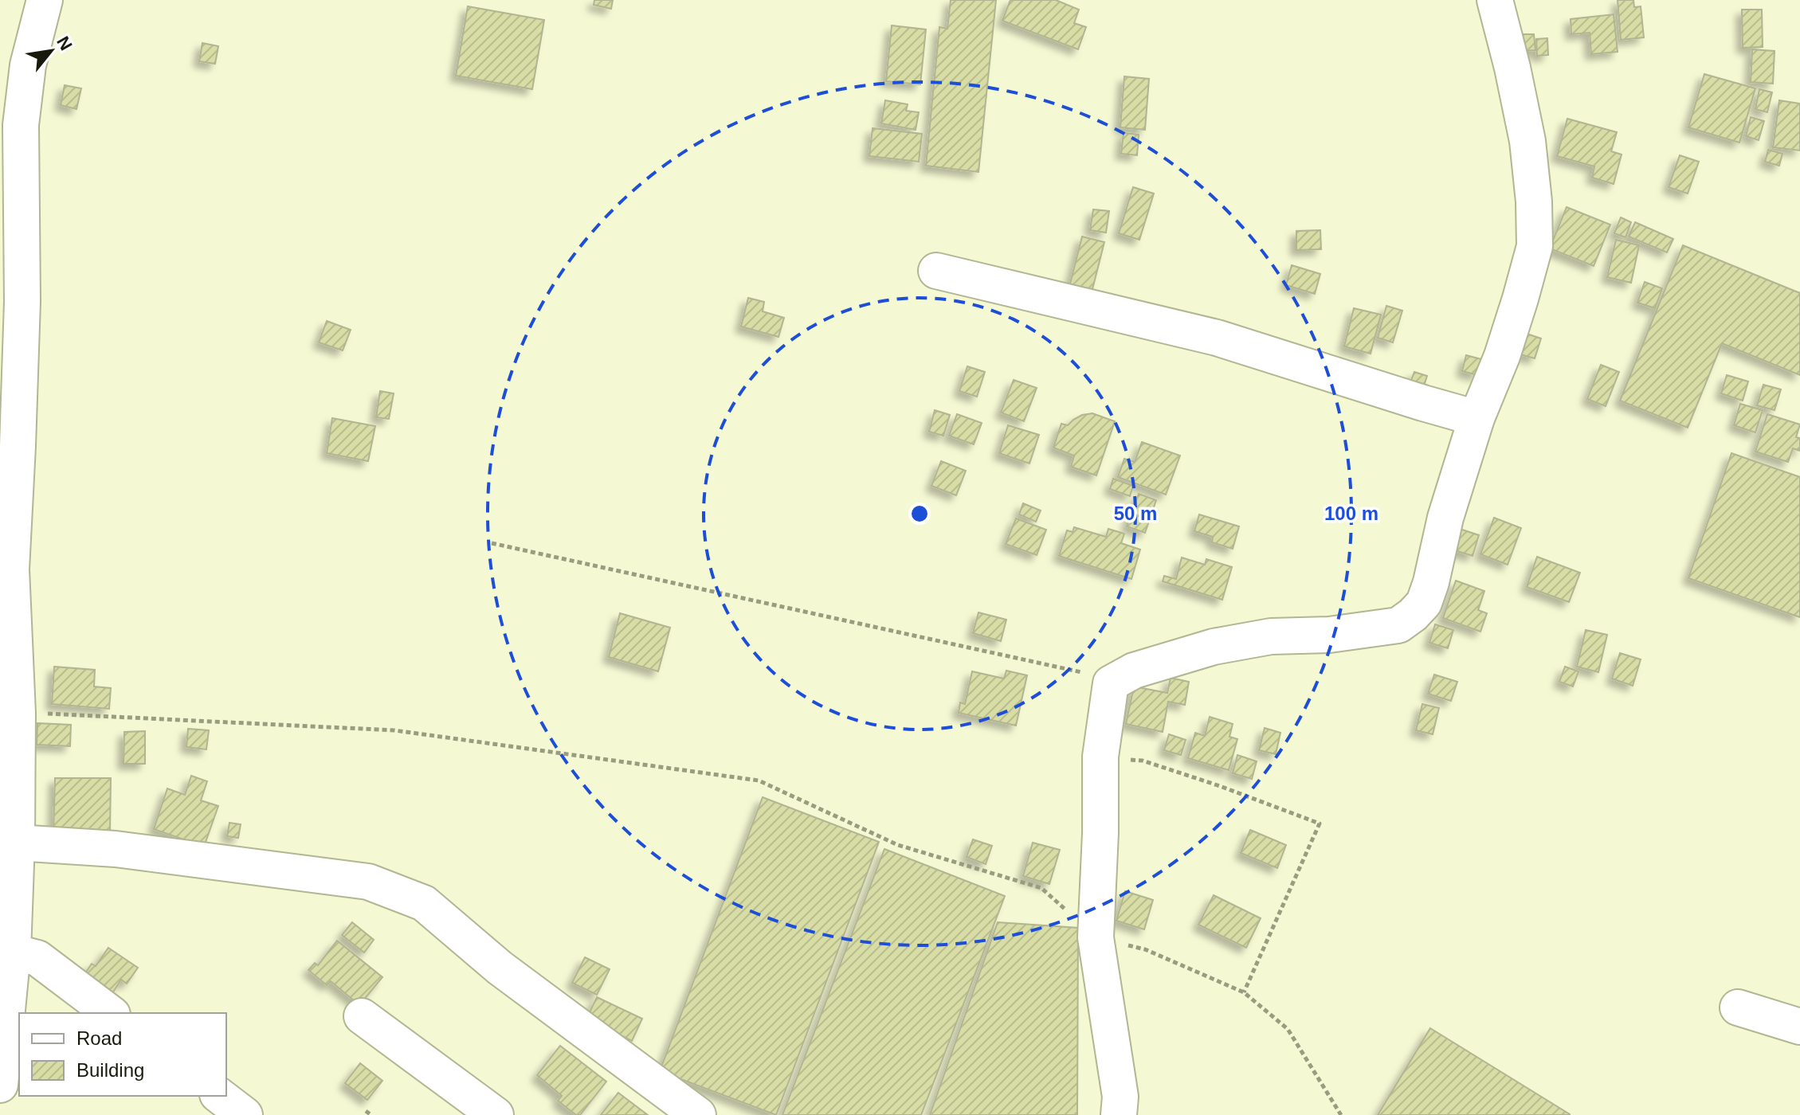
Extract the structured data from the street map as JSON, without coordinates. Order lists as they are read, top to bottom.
{
  "legend": ["Road", "Building"],
  "north": "top right",
  "rings": ["50 m", "100 m"]
}
